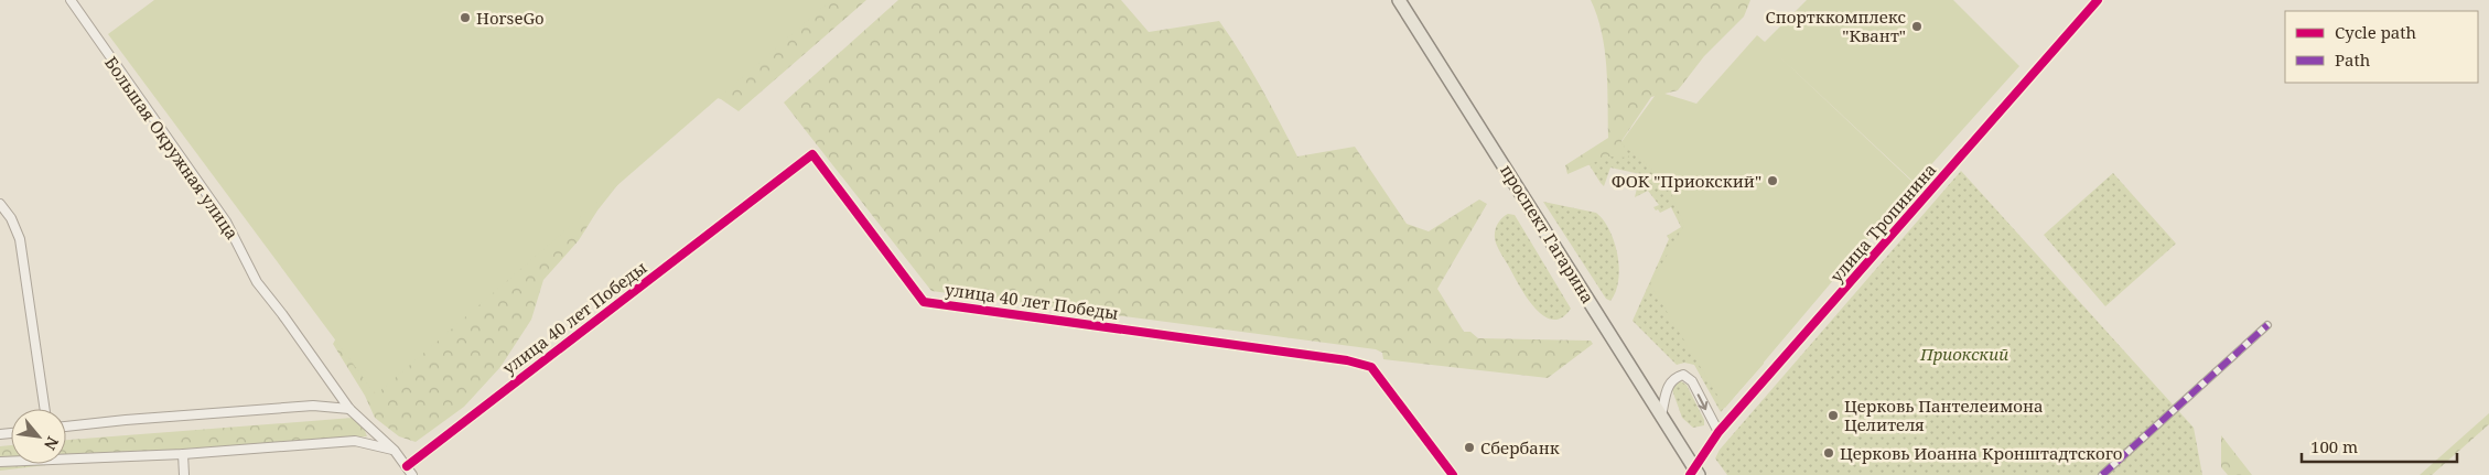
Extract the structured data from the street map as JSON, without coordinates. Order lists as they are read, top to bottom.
{
  "streets": {
    "main road": ["проспект Гагарина"],
    "street": ["Большая Окружная улица", "улица Тропинина", "улица 40 лет Победы"]
  },
  "crossings": [
    ["Большая Окружная улица", "улица 40 лет Победы"],
    ["улица Тропинина", "проспект Гагарина"]
  ],
  "parks": ["Приокский"],
  "places": [
    "HorseGo",
    "Спортккомплекс \"Квант\"",
    "ФОК \"Приокский\"",
    "Церковь Пантелеимона Целителя",
    "Сбербанк",
    "Церковь Иоанна Кронштадтского"
  ],
  "legend": ["Cycle path", "Path"],
  "scale_bar": "100 m",
  "north": "bottom right"
}
